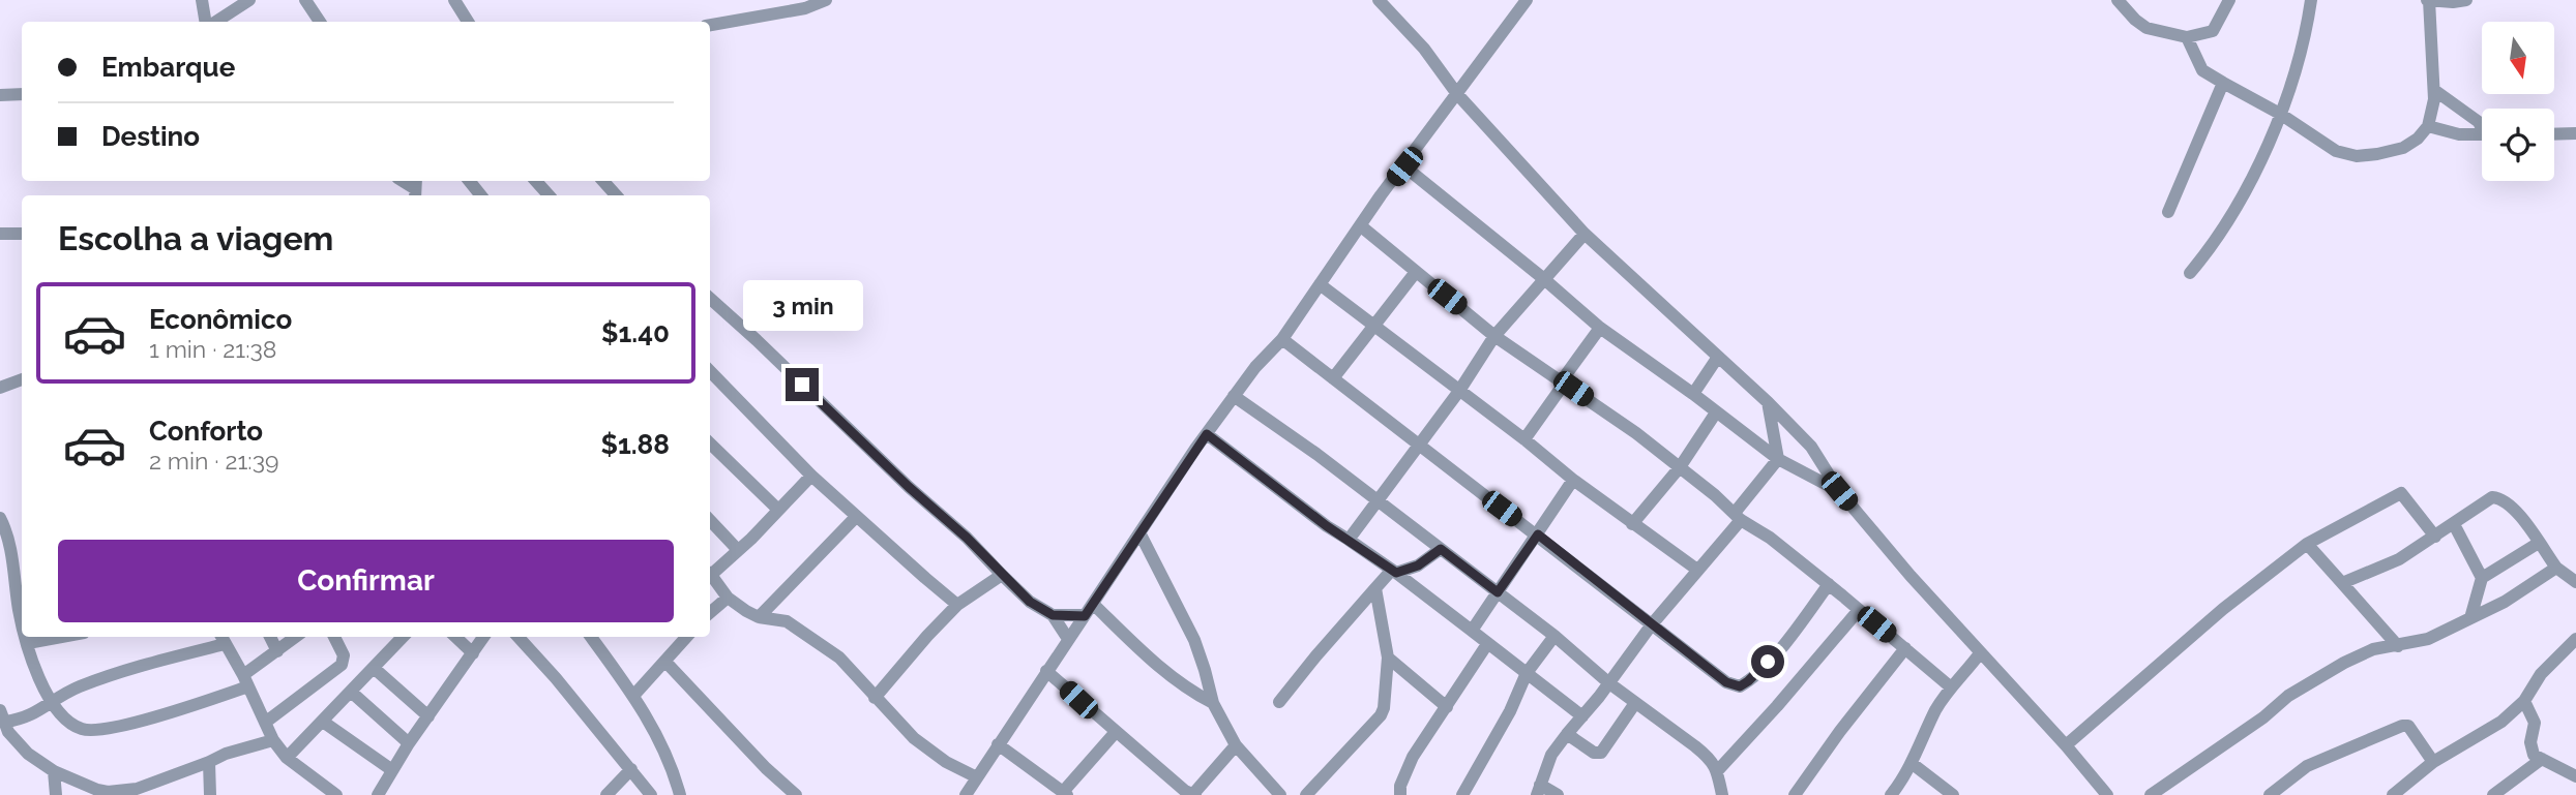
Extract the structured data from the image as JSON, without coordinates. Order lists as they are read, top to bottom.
{
  "north": "bottom",
  "page": {
    "banner": ["Embarque", "Destino"],
    "heading": "Escolha a viagem",
    "bubble": "3 min",
    "list": [
      {
        "name": "Econômico",
        "note": "1 min · 21:38",
        "value": "$1.40"
      },
      {
        "name": "Conforto",
        "note": "2 min · 21:39",
        "value": "$1.88"
      }
    ],
    "buttons": "Confirmar"
  }
}
